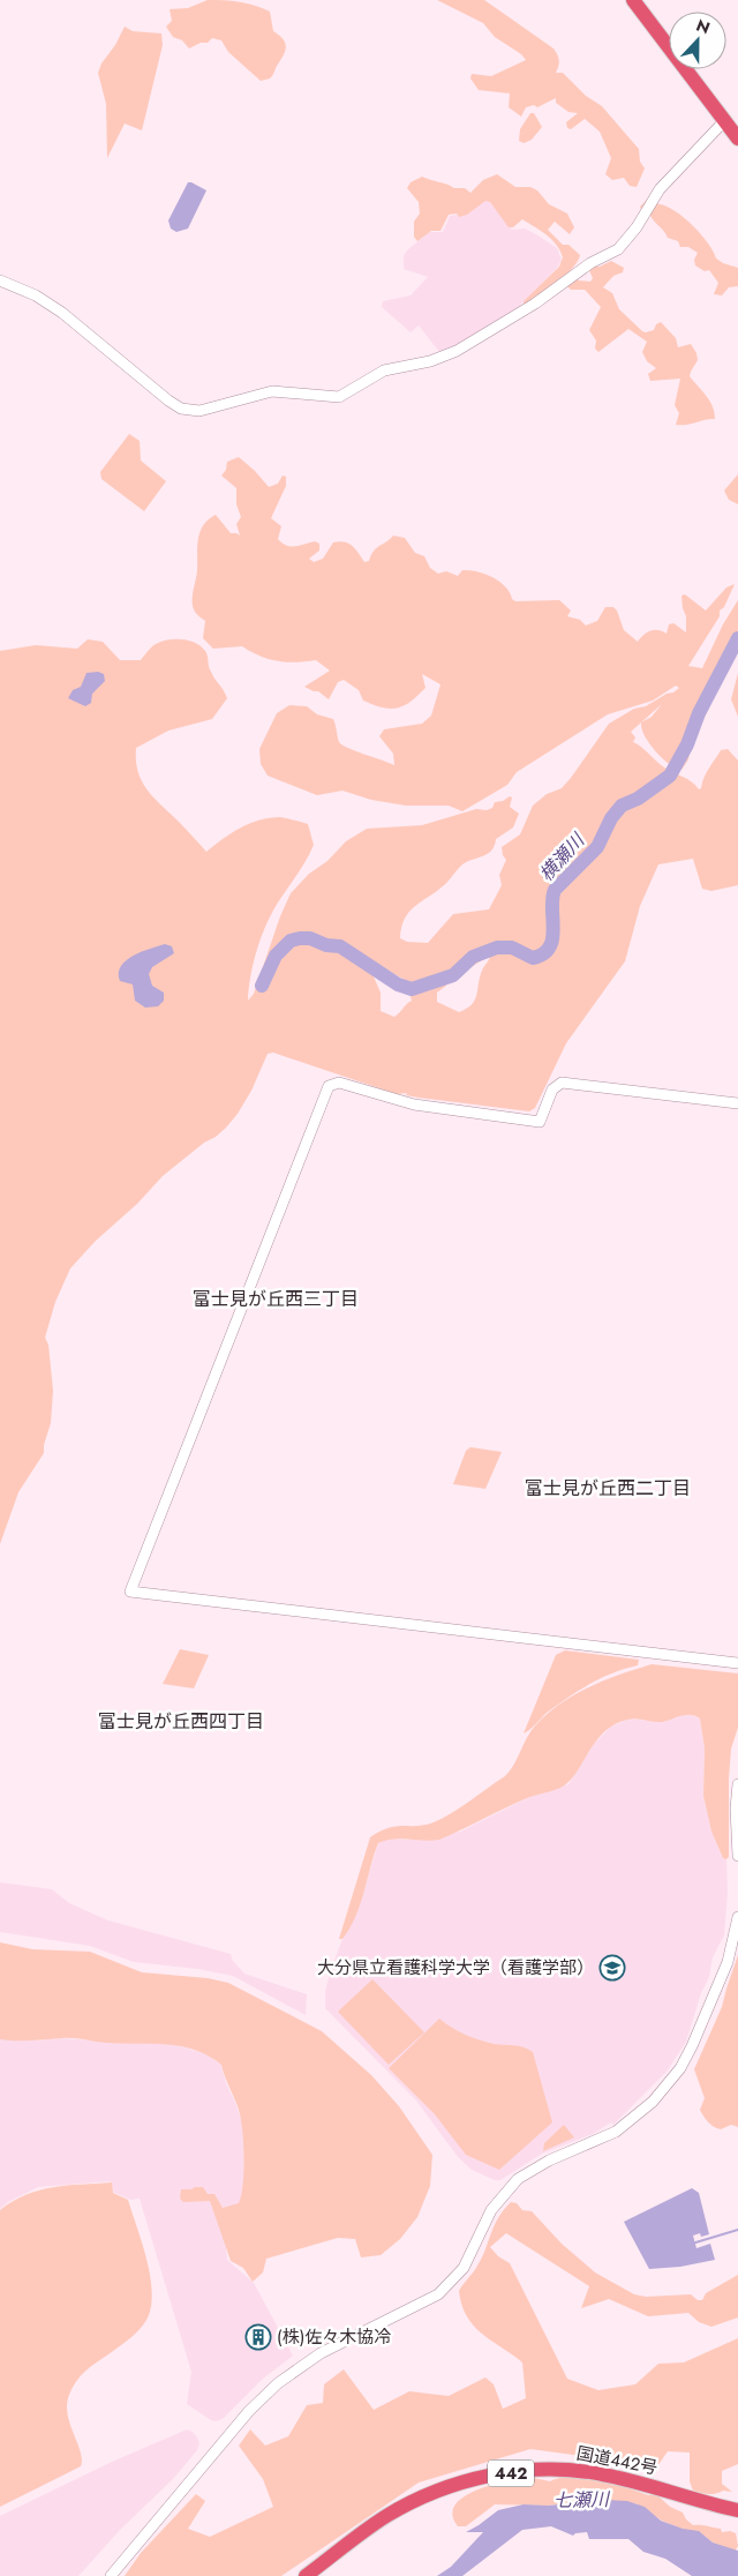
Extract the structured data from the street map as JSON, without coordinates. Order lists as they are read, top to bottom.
{
  "streets": {
    "highway": ["国道442号", "442"]
  },
  "districts": ["富士見が丘西三丁目", "富士見が丘西二丁目", "富士見が丘西四丁目"],
  "water": ["横瀬川", "七瀬川"],
  "places": {
    "school or university": ["大分県立看護科学大学（看護学部）"],
    "building": ["(株)佐々木協冷"]
  },
  "north": "top"
}
